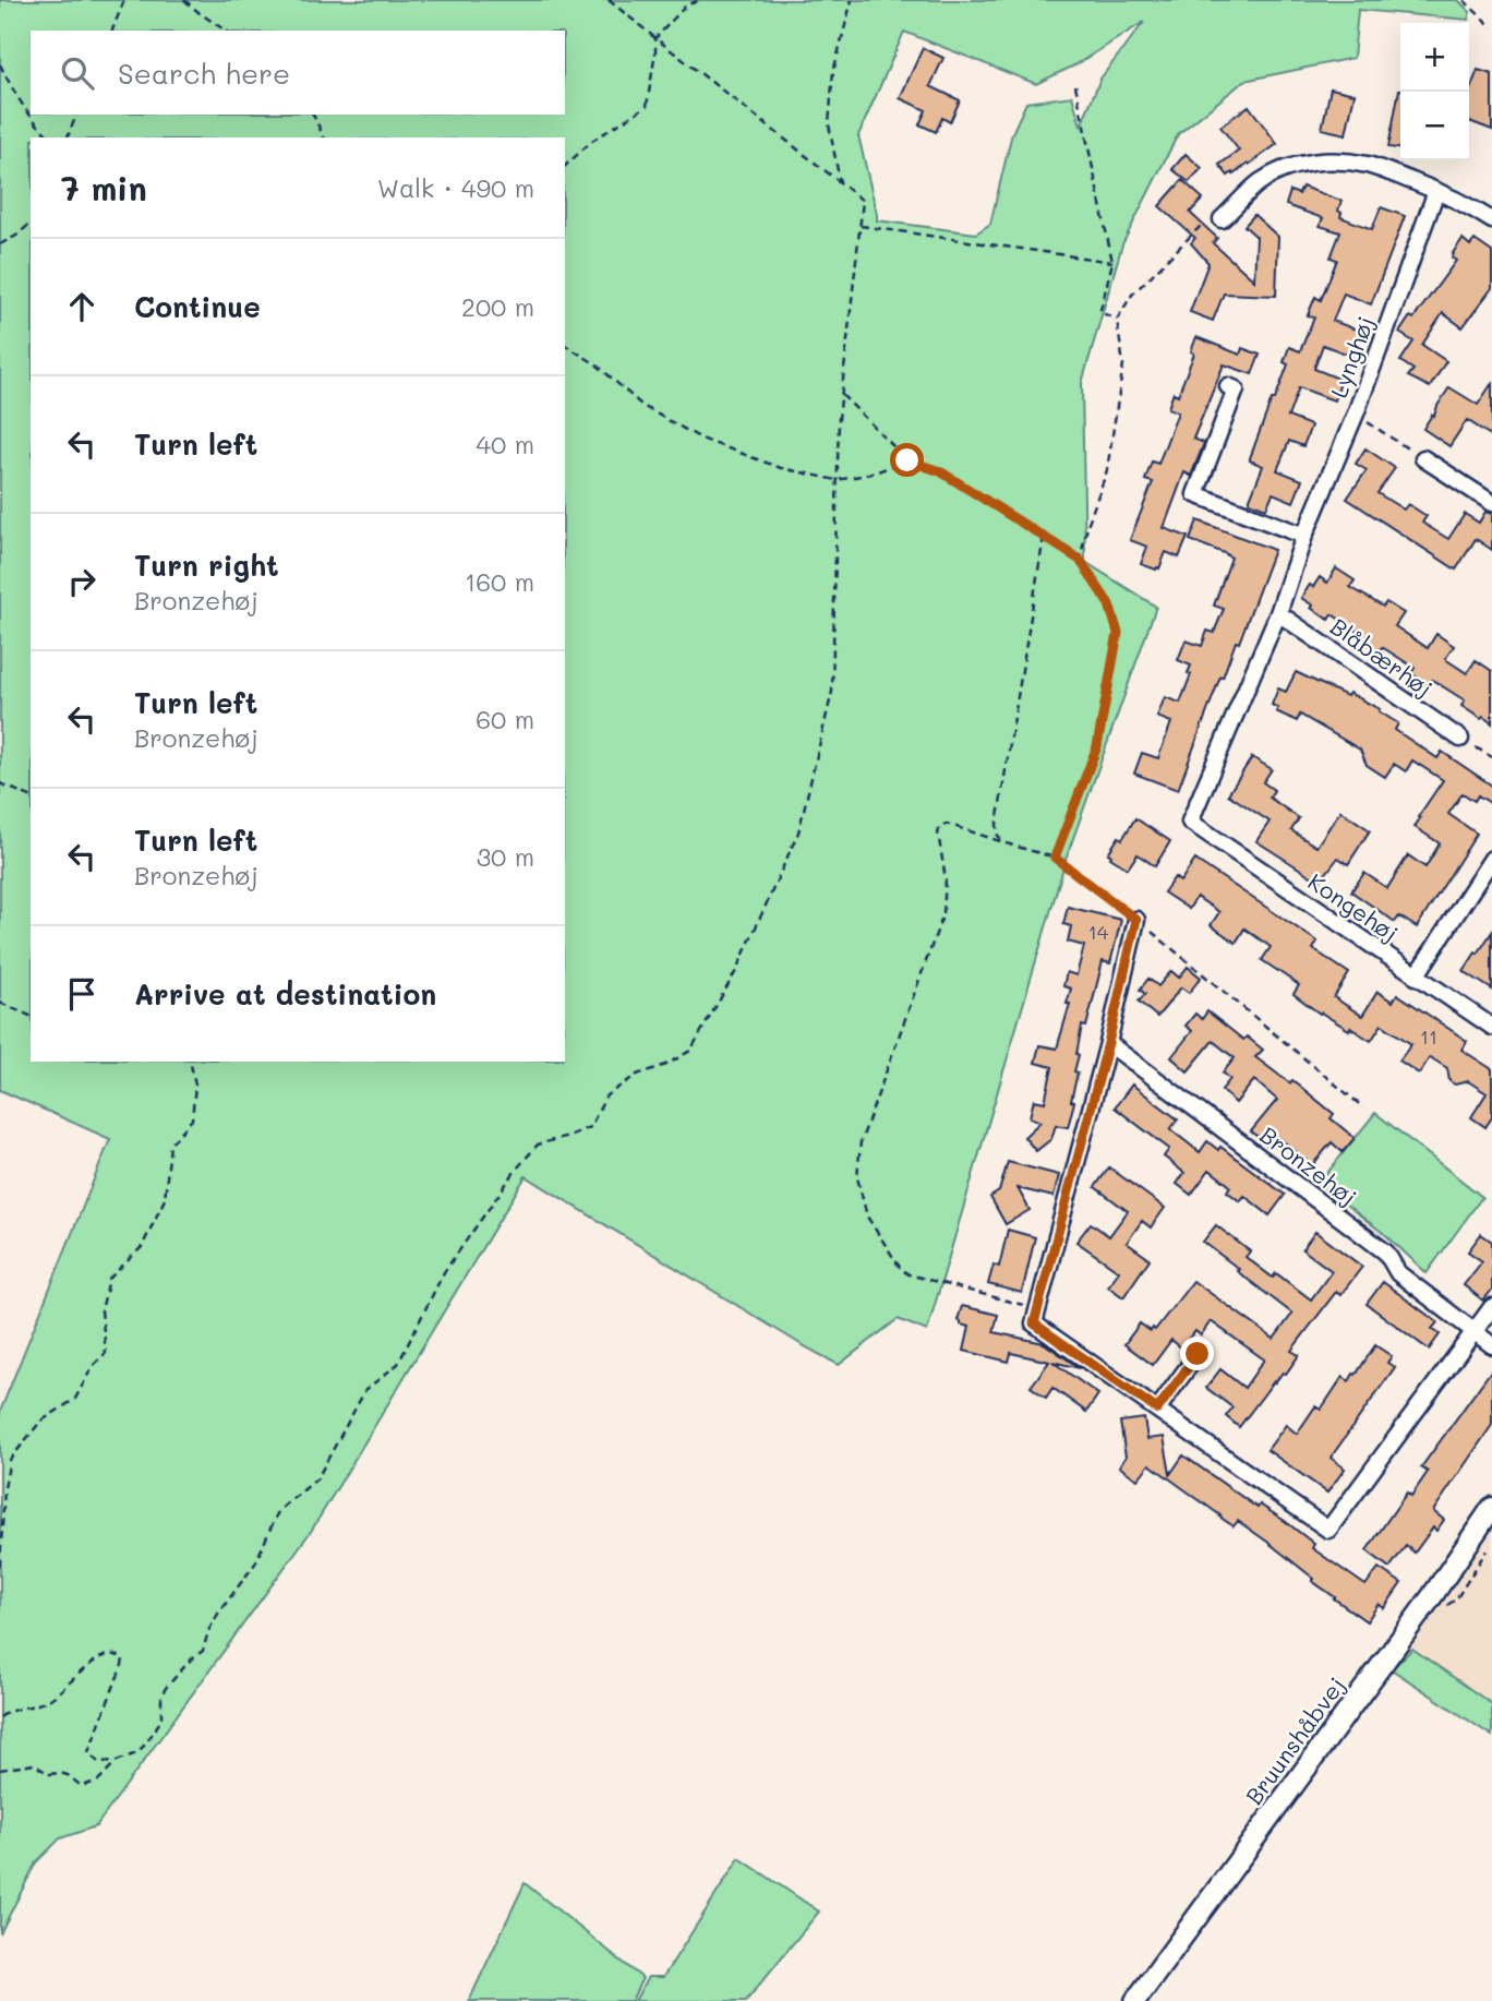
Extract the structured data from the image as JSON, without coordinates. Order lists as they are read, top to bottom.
{
  "streets": {
    "street": [
      "Lynghøj",
      "Blåbærhøj",
      "Kongehøj",
      "Bronzehøj",
      "Bruunshåbvej"
    ]
  },
  "crossings": [
    ["Lynghøj", "Blåbærhøj"],
    ["Lynghøj", "Kongehøj"]
  ],
  "house_numbers": ["14", "11"],
  "page": {
    "map_buttons": ["+", "−"],
    "search": "Search here",
    "heading": ["7 min", "Walk · 490 m"],
    "list": [
      ["Continue", "200 m"],
      ["Turn left", "40 m"],
      ["Turn right", "Bronzehøj", "160 m"],
      ["Turn left", "Bronzehøj", "60 m"],
      ["Turn left", "Bronzehøj", "30 m"],
      "Arrive at destination"
    ]
  }
}
